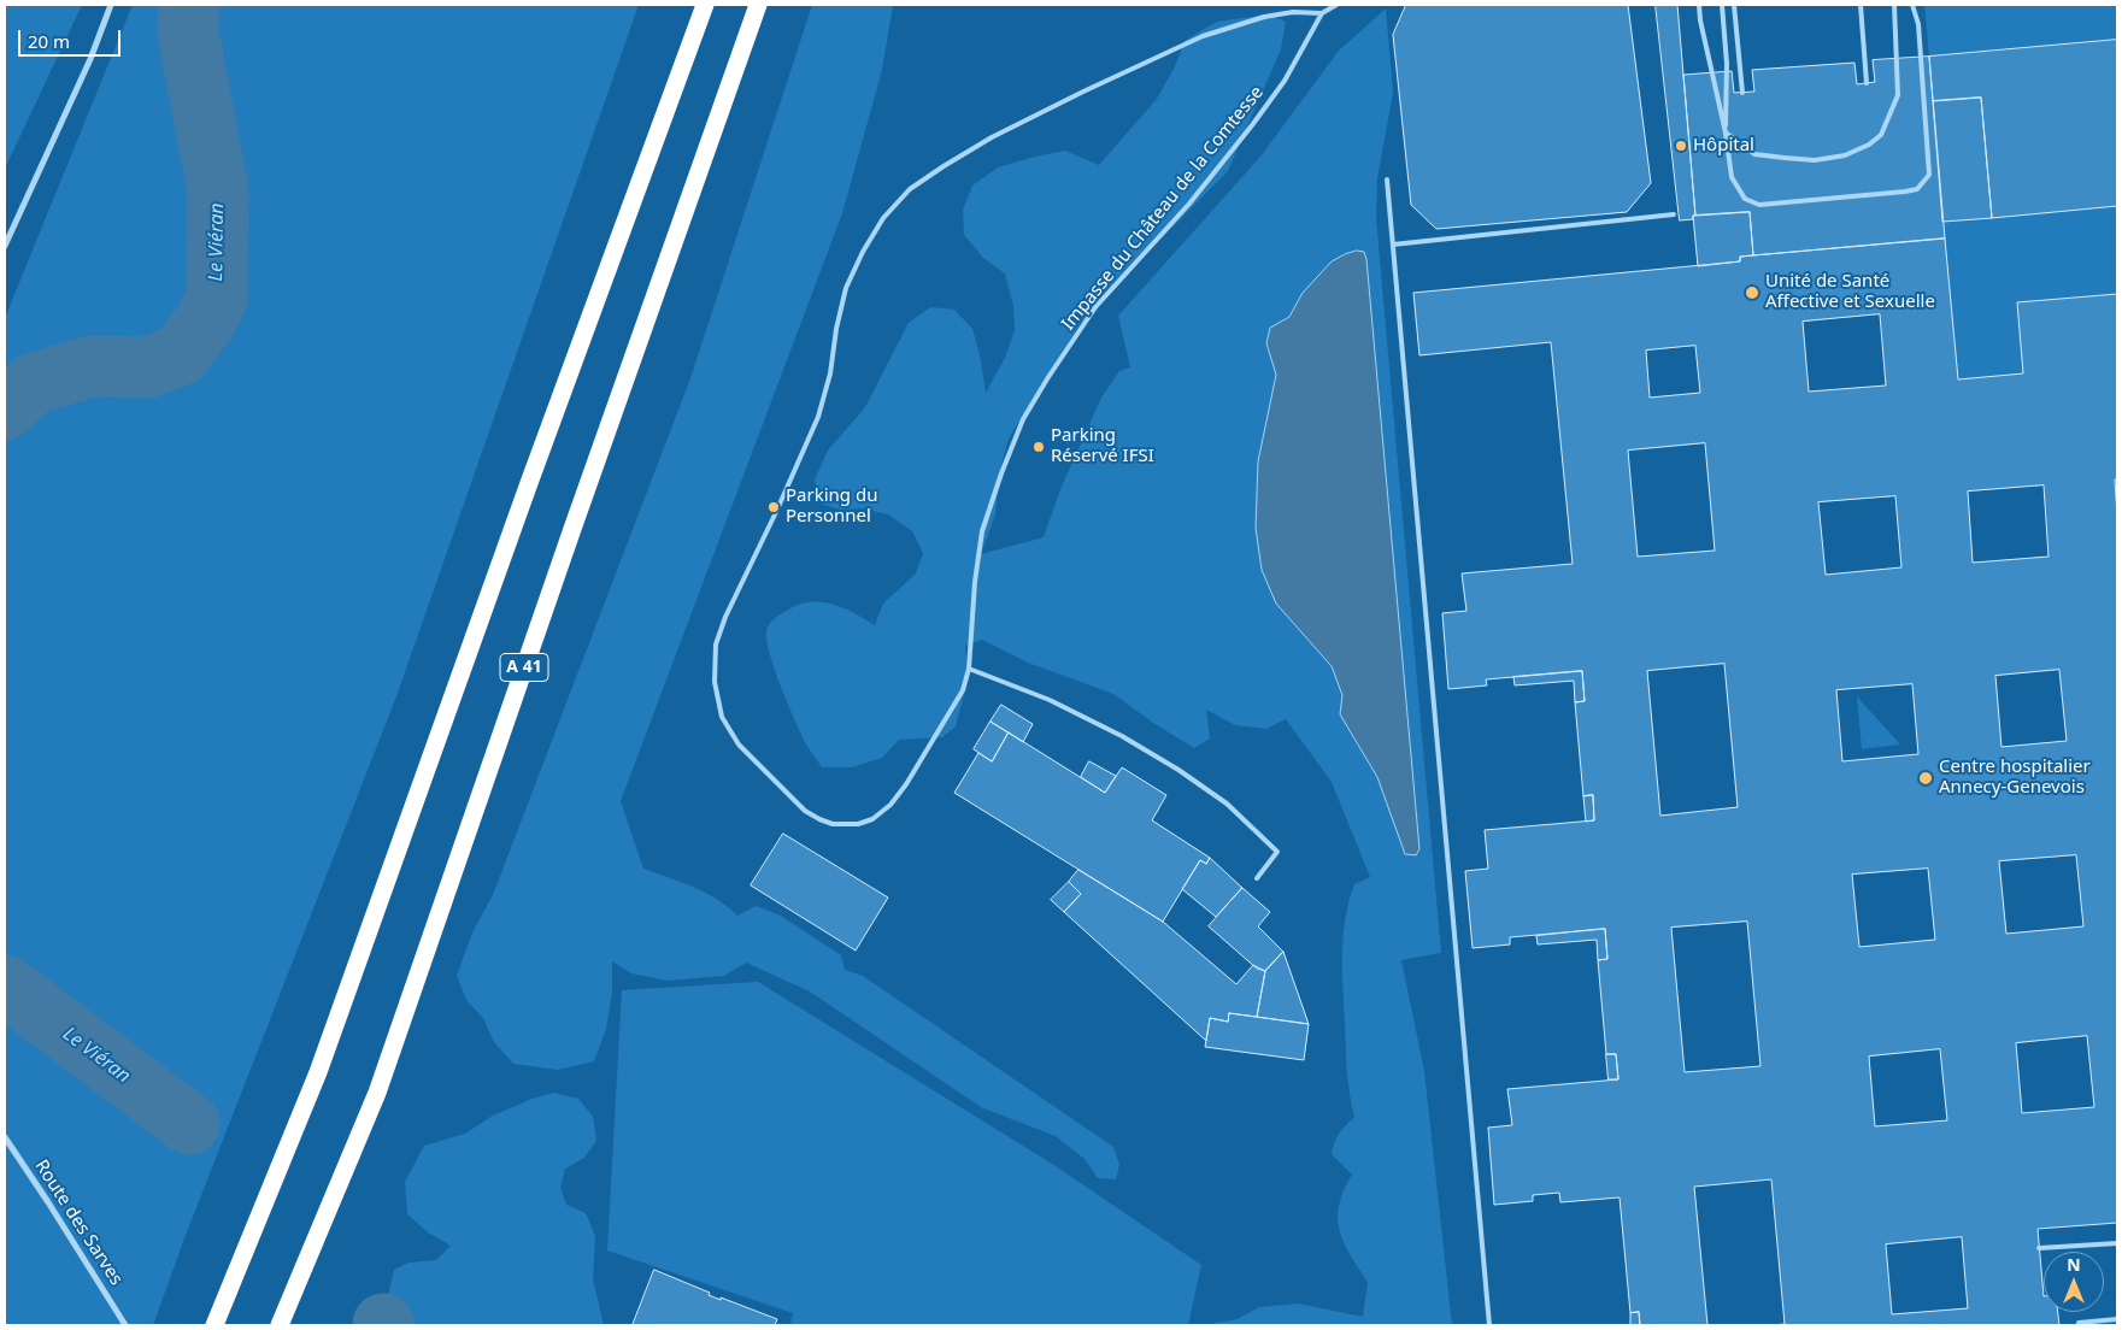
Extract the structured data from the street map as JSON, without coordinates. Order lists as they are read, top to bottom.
{
  "streets": {
    "highway": ["A 41"],
    "street": ["Route des Sarves"],
    "lane": ["Impasse du Château de la Comtesse"]
  },
  "water": ["Le Viéran"],
  "places": [
    "Hôpital",
    "Unité de Santé Affective et Sexuelle",
    "Parking Réservé IFSI",
    "Parking du Personnel",
    "Centre hospitalier Annecy-Genevois"
  ],
  "scale_bar": "20 m",
  "north": "top"
}
